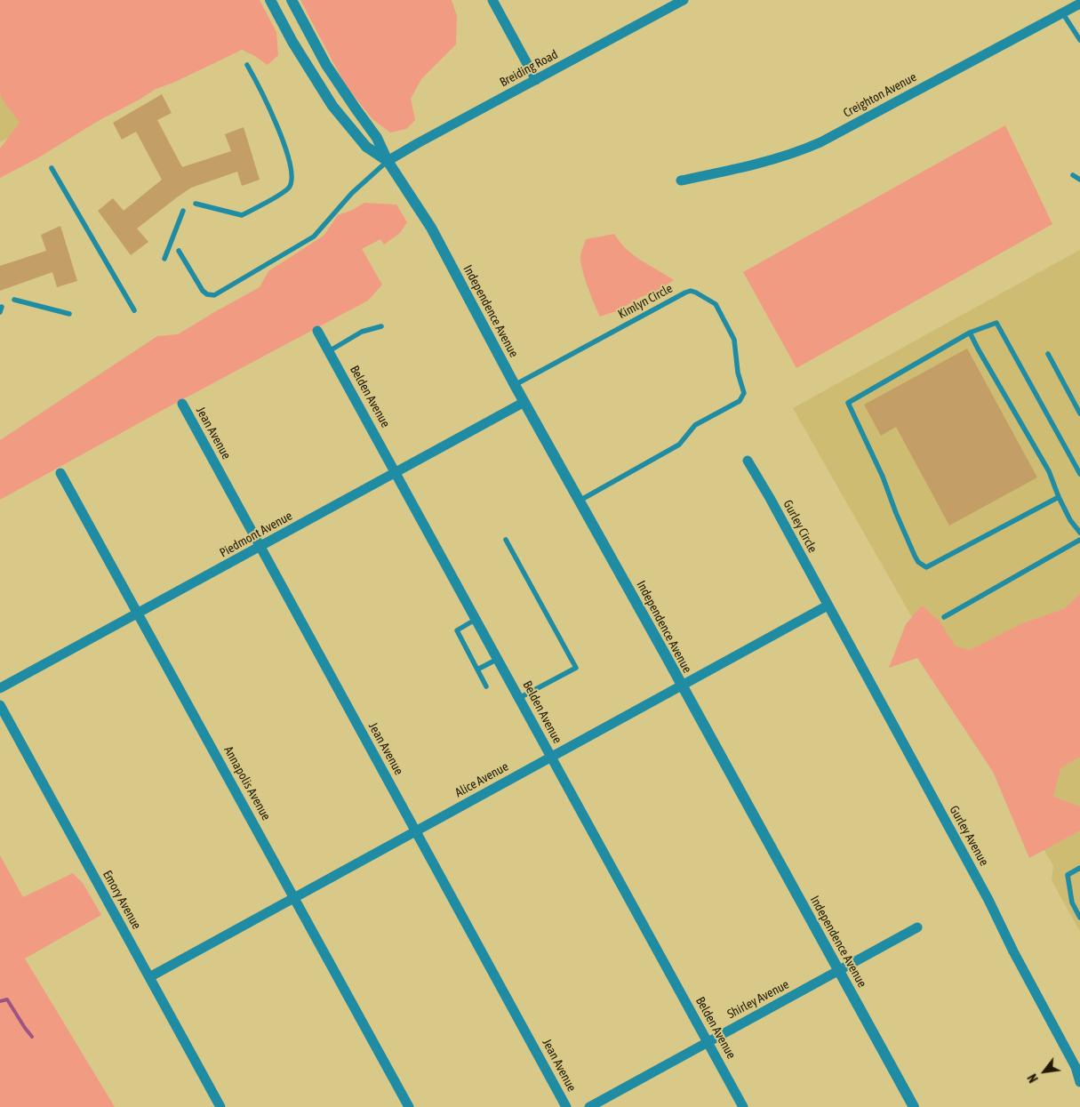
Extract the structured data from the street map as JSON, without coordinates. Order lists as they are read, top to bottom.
{
  "streets": {
    "street": [
      "Breiding Road",
      "Creighton Avenue",
      "Independence Avenue",
      "Belden Avenue",
      "Jean Avenue",
      "Gurley Circle",
      "Piedmont Avenue",
      "Alice Avenue",
      "Annapolis Avenue",
      "Gurley Avenue",
      "Emory Avenue",
      "Shirley Avenue"
    ],
    "lane": ["Kimlyn Circle"]
  },
  "crossings": [
    ["Breiding Road", "Independence Avenue"],
    ["Kimlyn Circle", "Independence Avenue"],
    ["Independence Avenue", "Piedmont Avenue"],
    ["Independence Avenue", "Alice Avenue"],
    ["Independence Avenue", "Shirley Avenue"],
    ["Belden Avenue", "Piedmont Avenue"],
    ["Belden Avenue", "Alice Avenue"],
    ["Belden Avenue", "Shirley Avenue"],
    ["Jean Avenue", "Piedmont Avenue"],
    ["Jean Avenue", "Alice Avenue"],
    ["Gurley Circle", "Alice Avenue"],
    ["Gurley Circle", "Gurley Avenue"],
    ["Piedmont Avenue", "Annapolis Avenue"],
    ["Alice Avenue", "Annapolis Avenue"],
    ["Alice Avenue", "Gurley Avenue"],
    ["Alice Avenue", "Emory Avenue"]
  ],
  "north": "bottom left"
}
